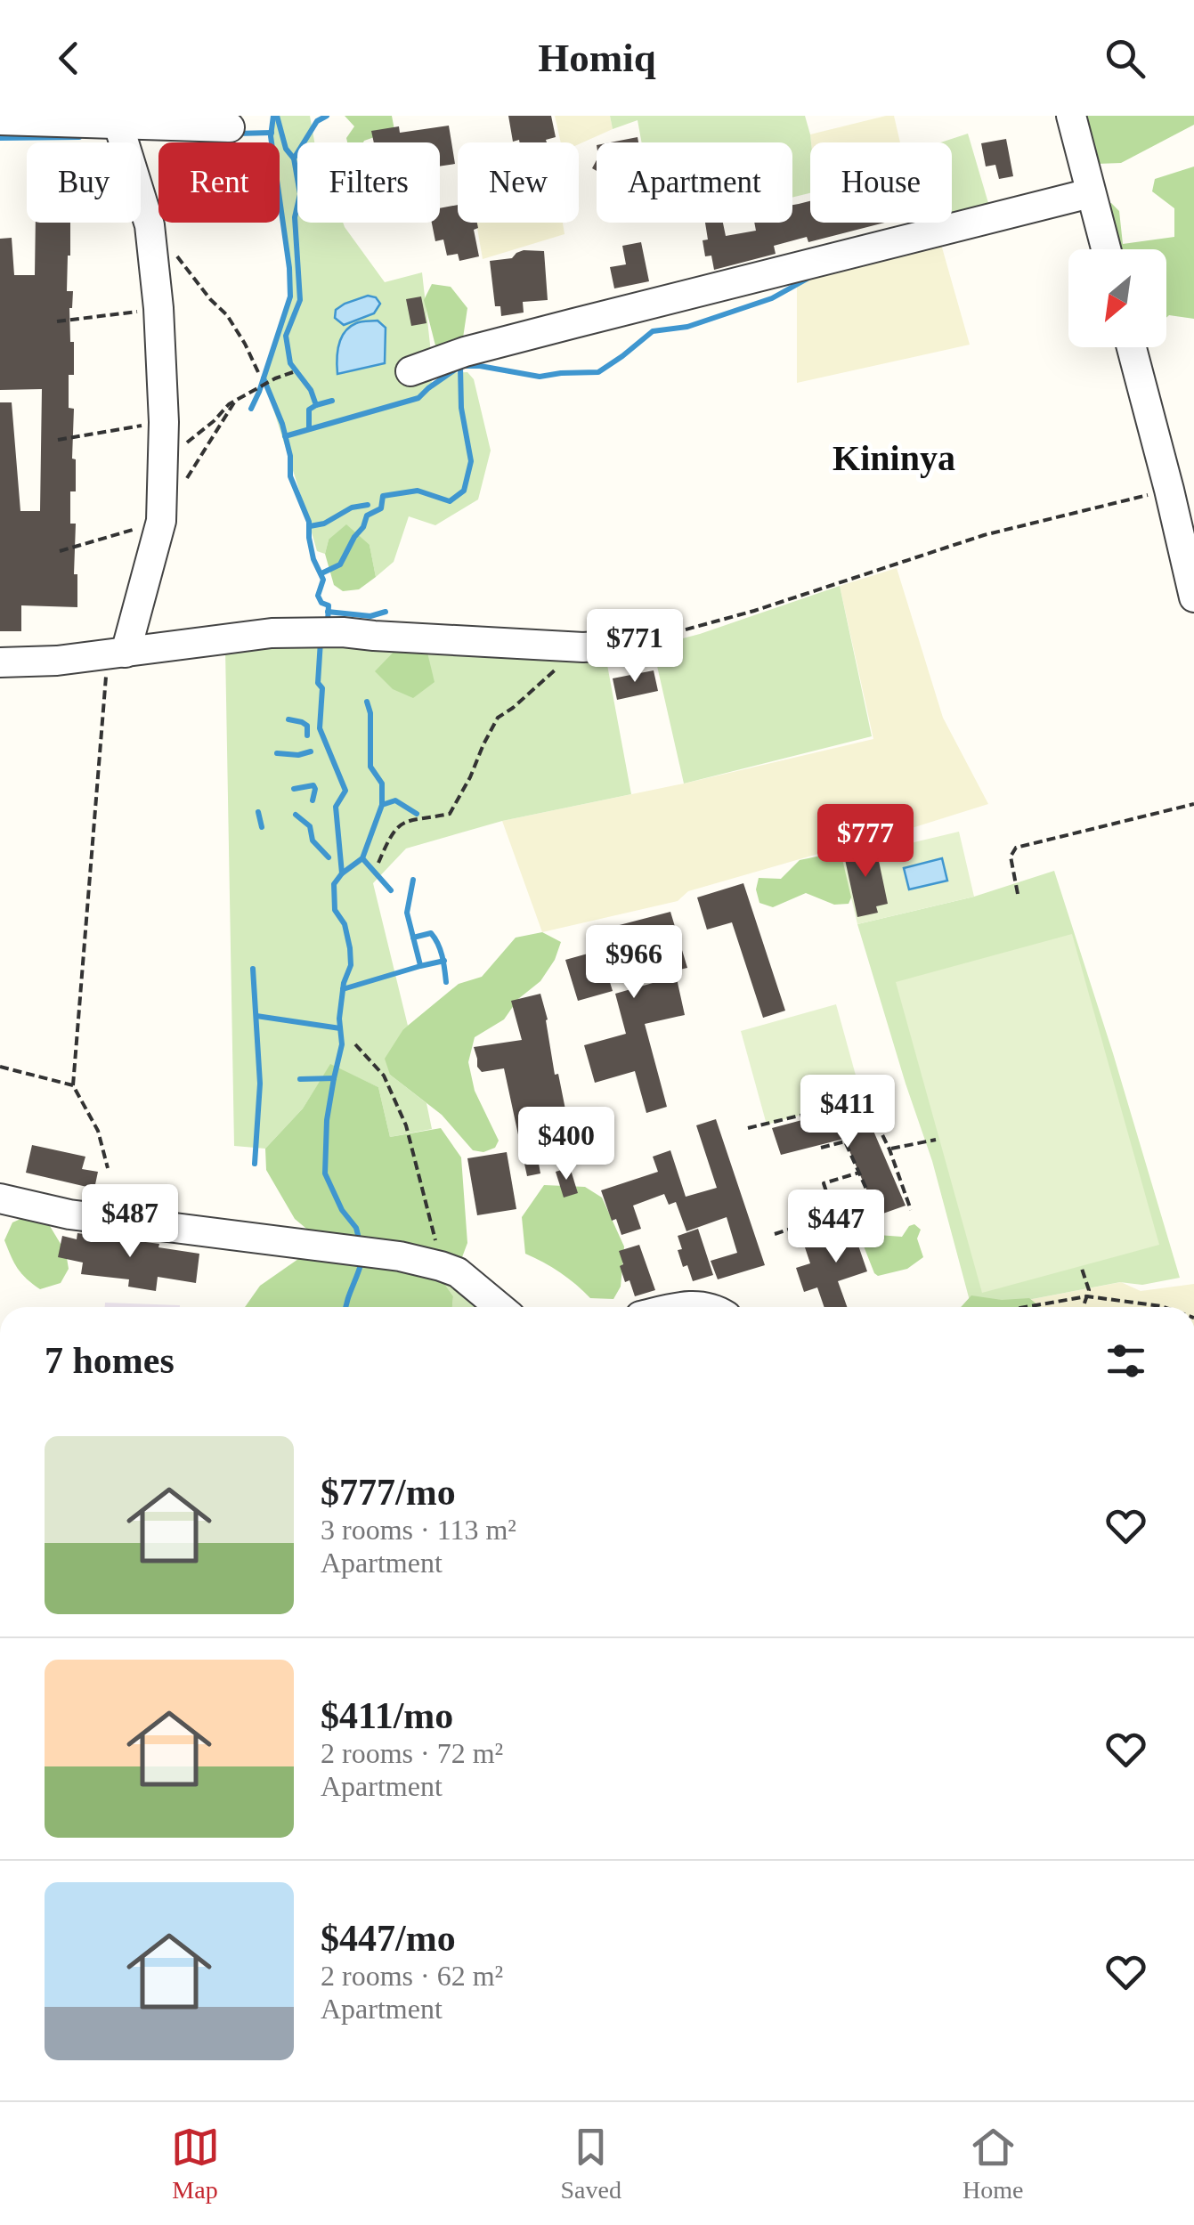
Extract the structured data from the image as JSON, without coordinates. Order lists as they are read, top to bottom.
{
  "districts": ["Kininya"],
  "north": "bottom left",
  "page": {
    "header": "Homiq",
    "chip": [
      "Buy",
      "Rent",
      "Filters",
      "New",
      "Apartment",
      "House"
    ],
    "price": [
      "$771",
      "$777",
      "$966",
      "$411",
      "$400",
      "$487",
      "$447"
    ],
    "heading": "7 homes",
    "list": [
      {
        "name": "$777/mo",
        "note": "3 rooms · 113 m² · Apartment"
      },
      {
        "name": "$411/mo",
        "note": "2 rooms · 72 m² · Apartment"
      },
      {
        "name": "$447/mo",
        "note": "2 rooms · 62 m² · Apartment"
      }
    ],
    "tabs": ["Map", "Saved", "Home"]
  }
}
